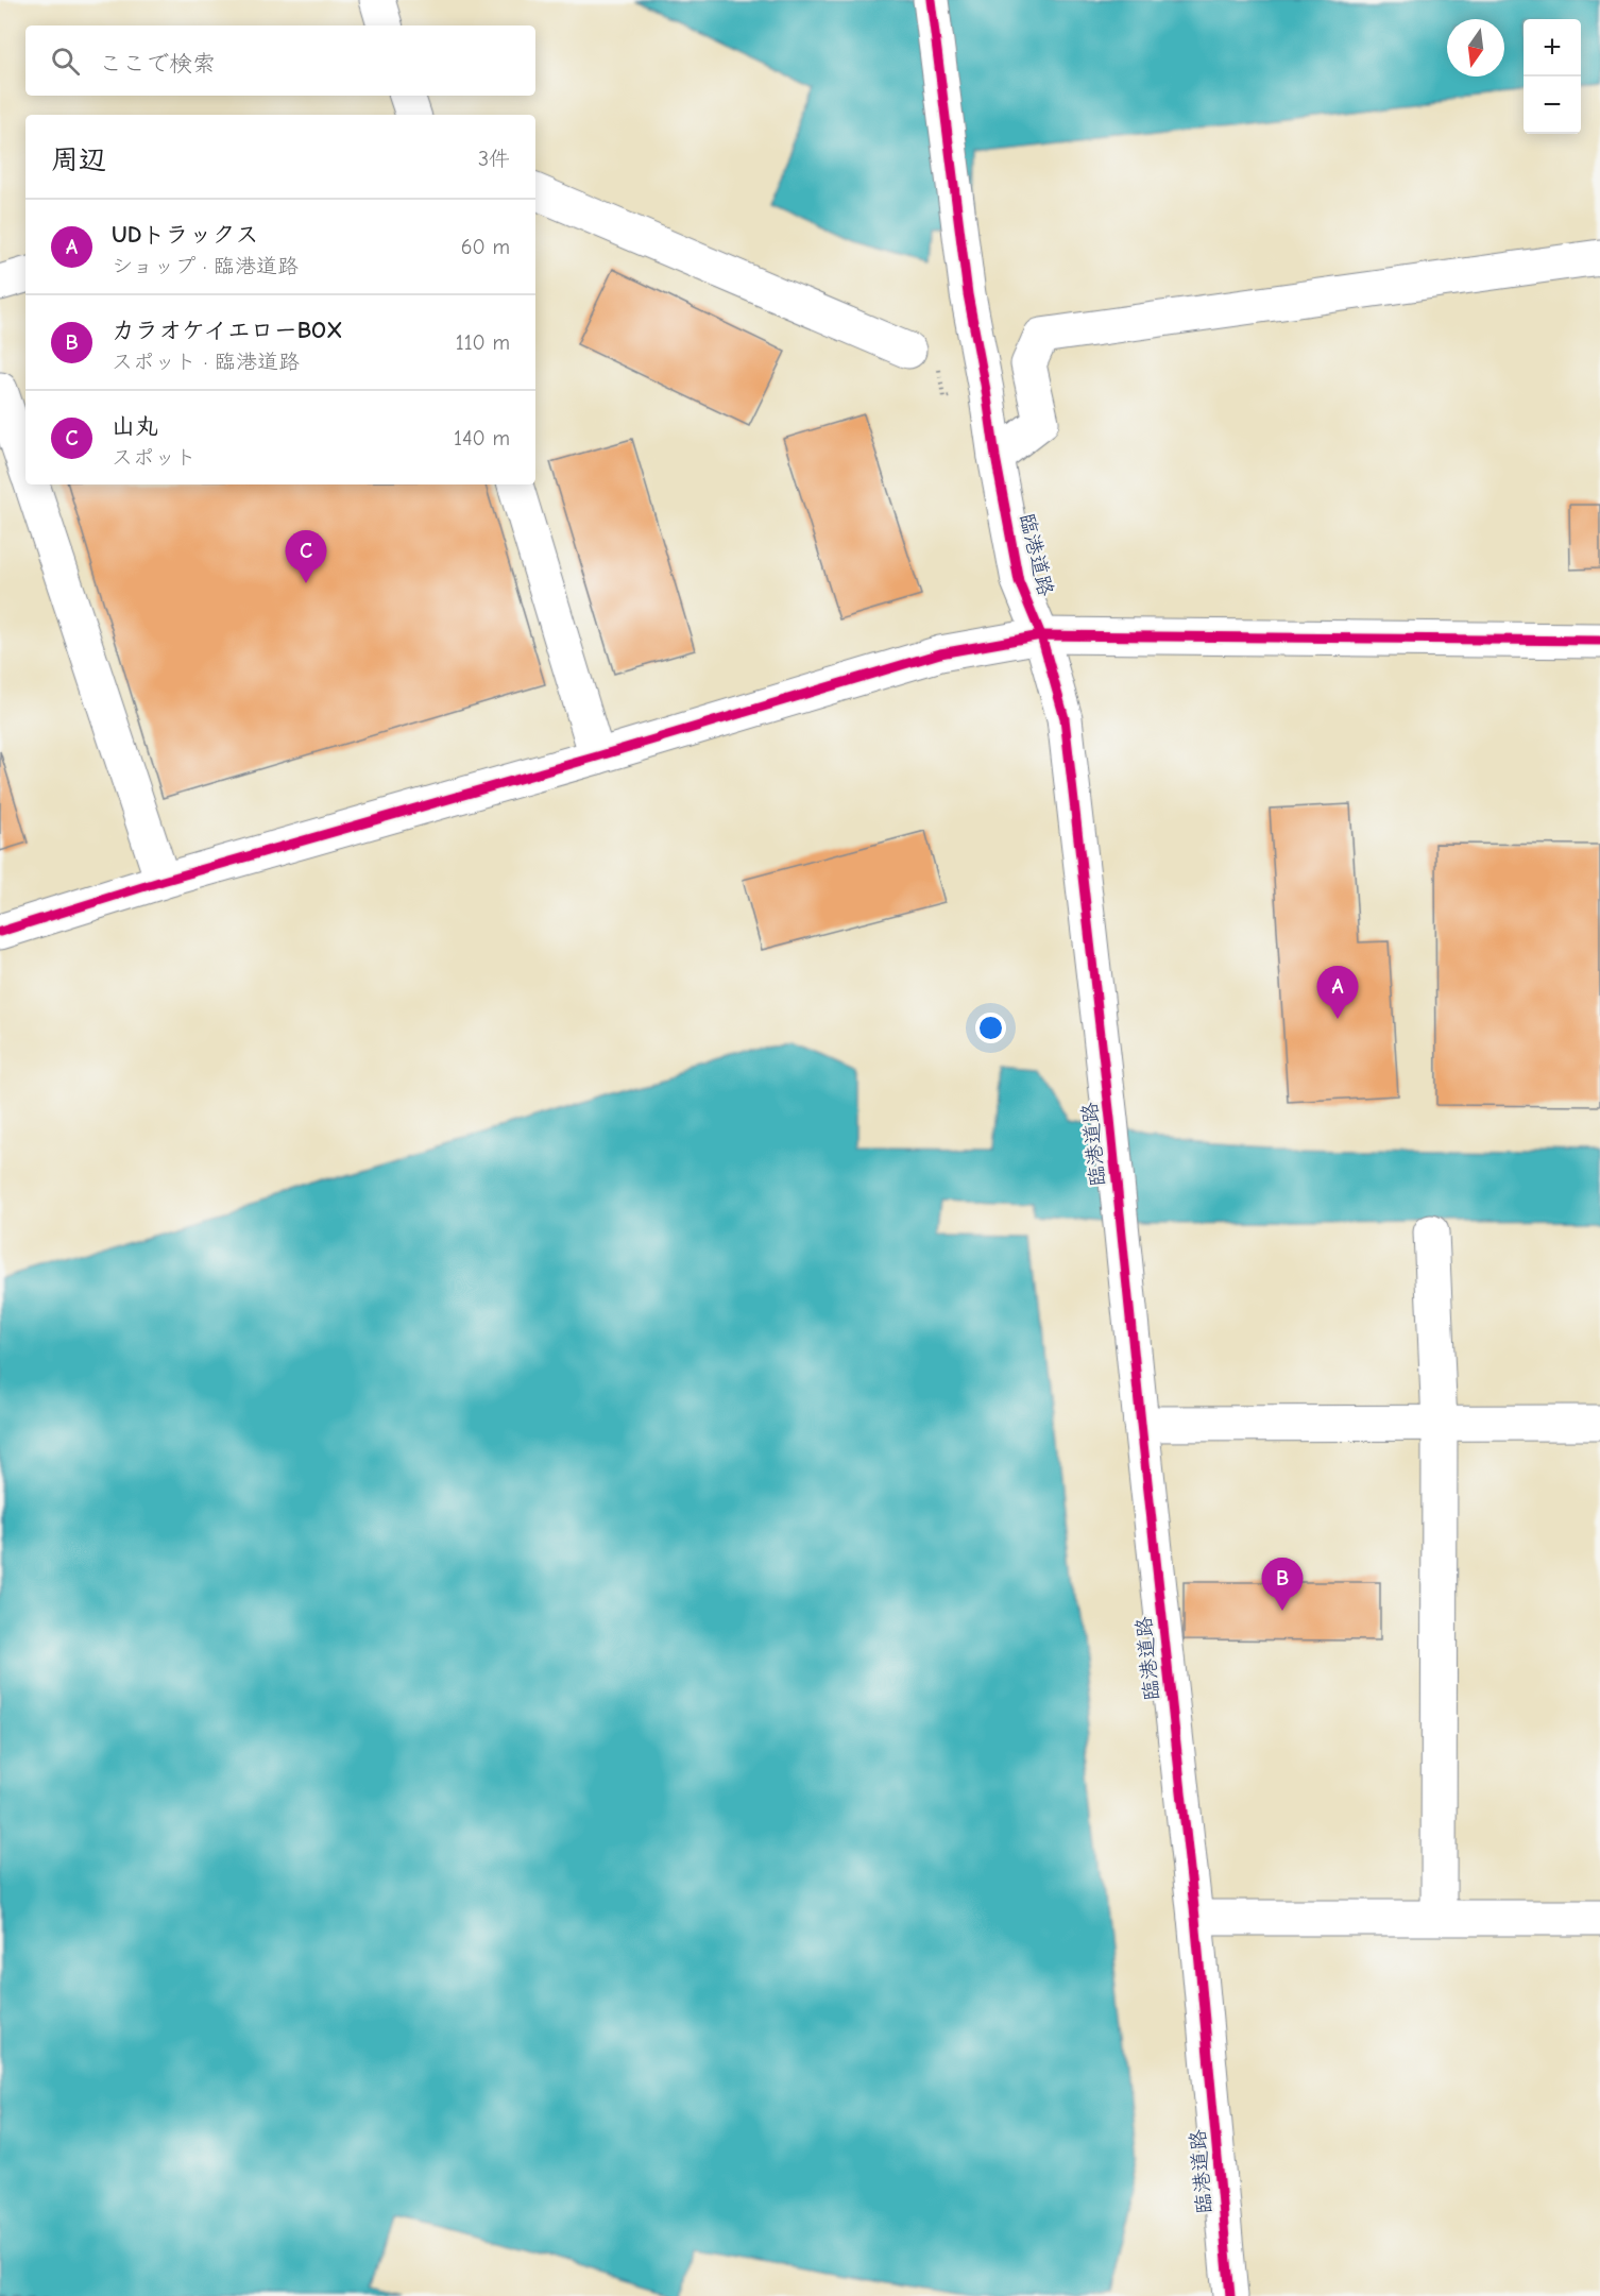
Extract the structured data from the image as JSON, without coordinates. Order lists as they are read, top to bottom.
{
  "streets": {
    "street": ["臨港道路"]
  },
  "north": "bottom",
  "page": {
    "map_buttons": ["+", "−"],
    "search": "ここで検索",
    "heading": ["周辺", "3件"],
    "list": [
      {
        "mark": "A",
        "name": "UDトラックス",
        "note": "ショップ · 臨港道路",
        "value": "60 m"
      },
      {
        "mark": "B",
        "name": "カラオケイエローBOX",
        "note": "スポット · 臨港道路",
        "value": "110 m"
      },
      {
        "mark": "C",
        "name": "山丸",
        "note": "スポット",
        "value": "140 m"
      }
    ],
    "pins": ["C", "A", "B"]
  }
}
